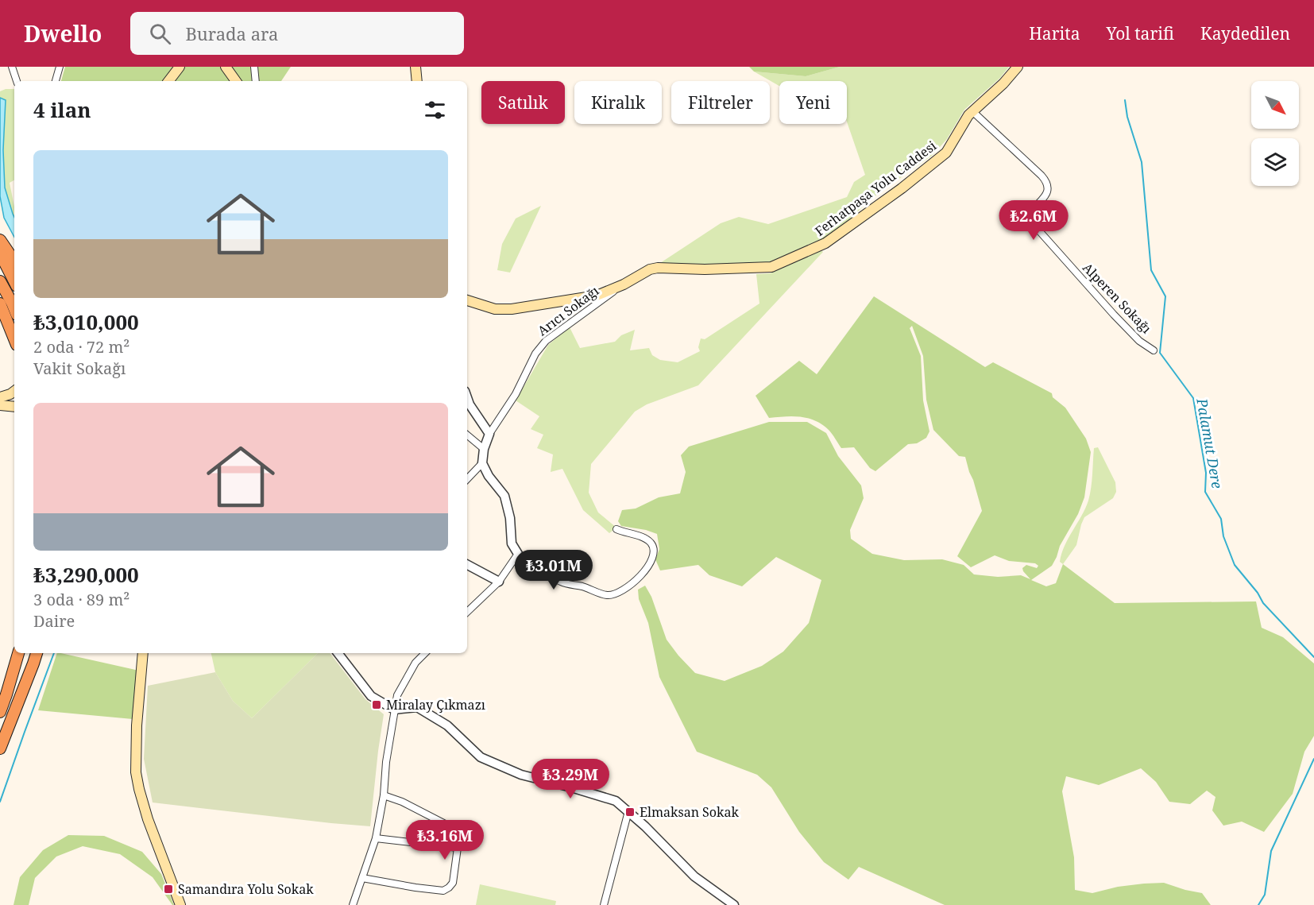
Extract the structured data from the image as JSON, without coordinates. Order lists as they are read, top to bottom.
{
  "streets": {
    "main road": ["Ferhatpaşa Yolu Caddesi"],
    "street": ["Alperen Sokağı", "Arıcı Sokağı"]
  },
  "crossings": [
    ["Ferhatpaşa Yolu Caddesi", "Alperen Sokağı"],
    ["Ferhatpaşa Yolu Caddesi", "Arıcı Sokağı"]
  ],
  "water": ["Palamut Dere"],
  "places": {
    "transit": ["Miralay Çıkmazı", "Elmaksan Sokak", "Samandıra Yolu Sokak"]
  },
  "north": "bottom right",
  "page": {
    "header": "Dwello",
    "search": "Burada ara",
    "nav": ["Harita", "Yol tarifi", "Kaydedilen"],
    "chip": [
      "Satılık",
      "Kiralık",
      "Filtreler",
      "Yeni"
    ],
    "heading": "4 ilan",
    "list": [
      {
        "name": "₺3,010,000",
        "note": "2 oda · 72 m² · Vakit Sokağı"
      },
      {
        "name": "₺3,290,000",
        "note": "3 oda · 89 m² · Daire"
      }
    ],
    "price": [
      "₺2.6M",
      "₺3.01M",
      "₺3.29M",
      "₺3.16M"
    ]
  }
}
